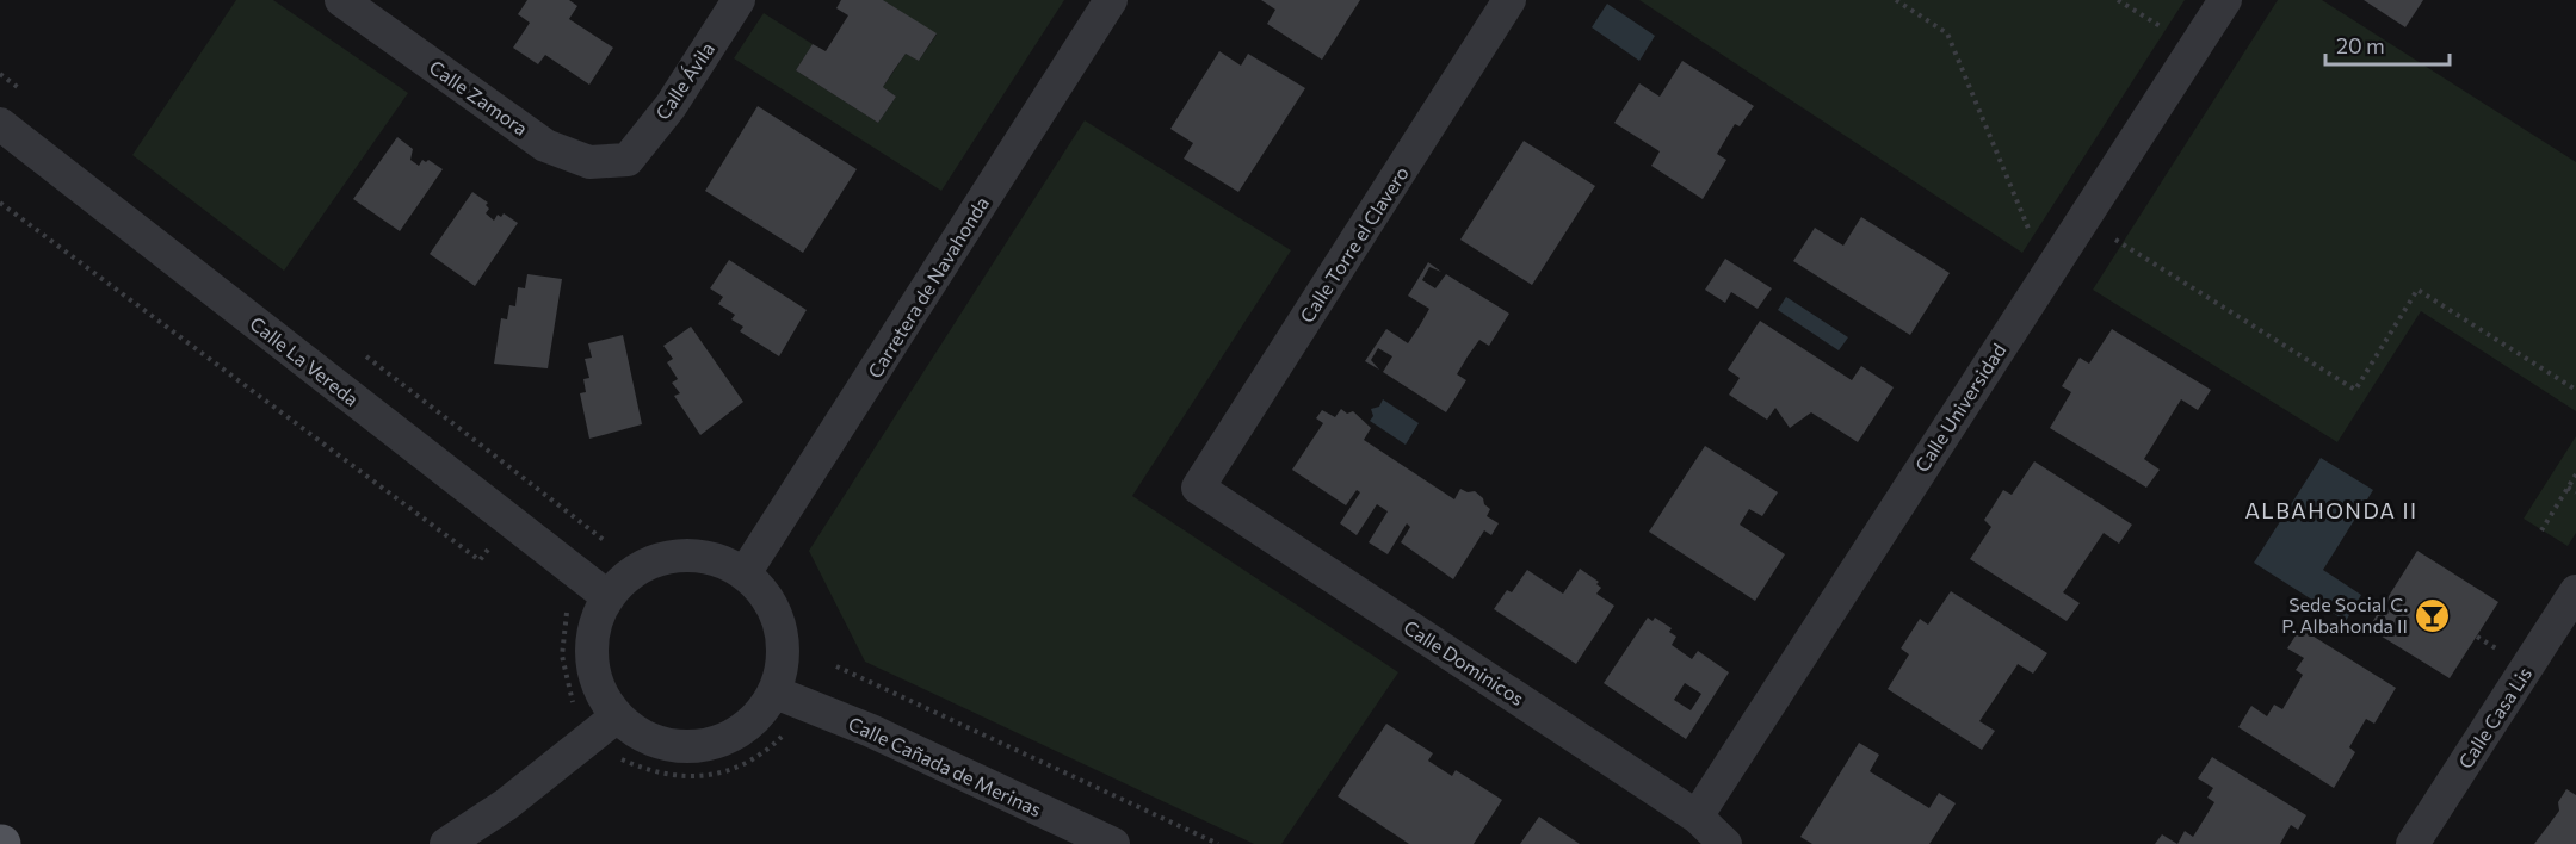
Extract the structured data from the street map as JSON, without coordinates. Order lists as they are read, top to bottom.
{
  "streets": {
    "street": [
      "Calle Ávila",
      "Calle Zamora",
      "Calle Torre el Clavero",
      "Carretera de Navahonda",
      "Calle La Vereda",
      "Calle Universidad",
      "Calle Dominicos",
      "Calle Casa Lis",
      "Calle Cañada de Merinas"
    ]
  },
  "crossings": [
    ["Calle Ávila", "Calle Zamora"],
    ["Calle Torre el Clavero", "Calle Dominicos"],
    ["Carretera de Navahonda", "Calle La Vereda"],
    ["Carretera de Navahonda", "Calle Cañada de Merinas"],
    ["Calle La Vereda", "Calle Cañada de Merinas"],
    ["Calle Universidad", "Calle Dominicos"]
  ],
  "districts": ["ALBAHONDA II"],
  "places": {
    "bar": ["Sede Social C. P. Albahonda II"]
  },
  "scale_bar": "20 m"
}
